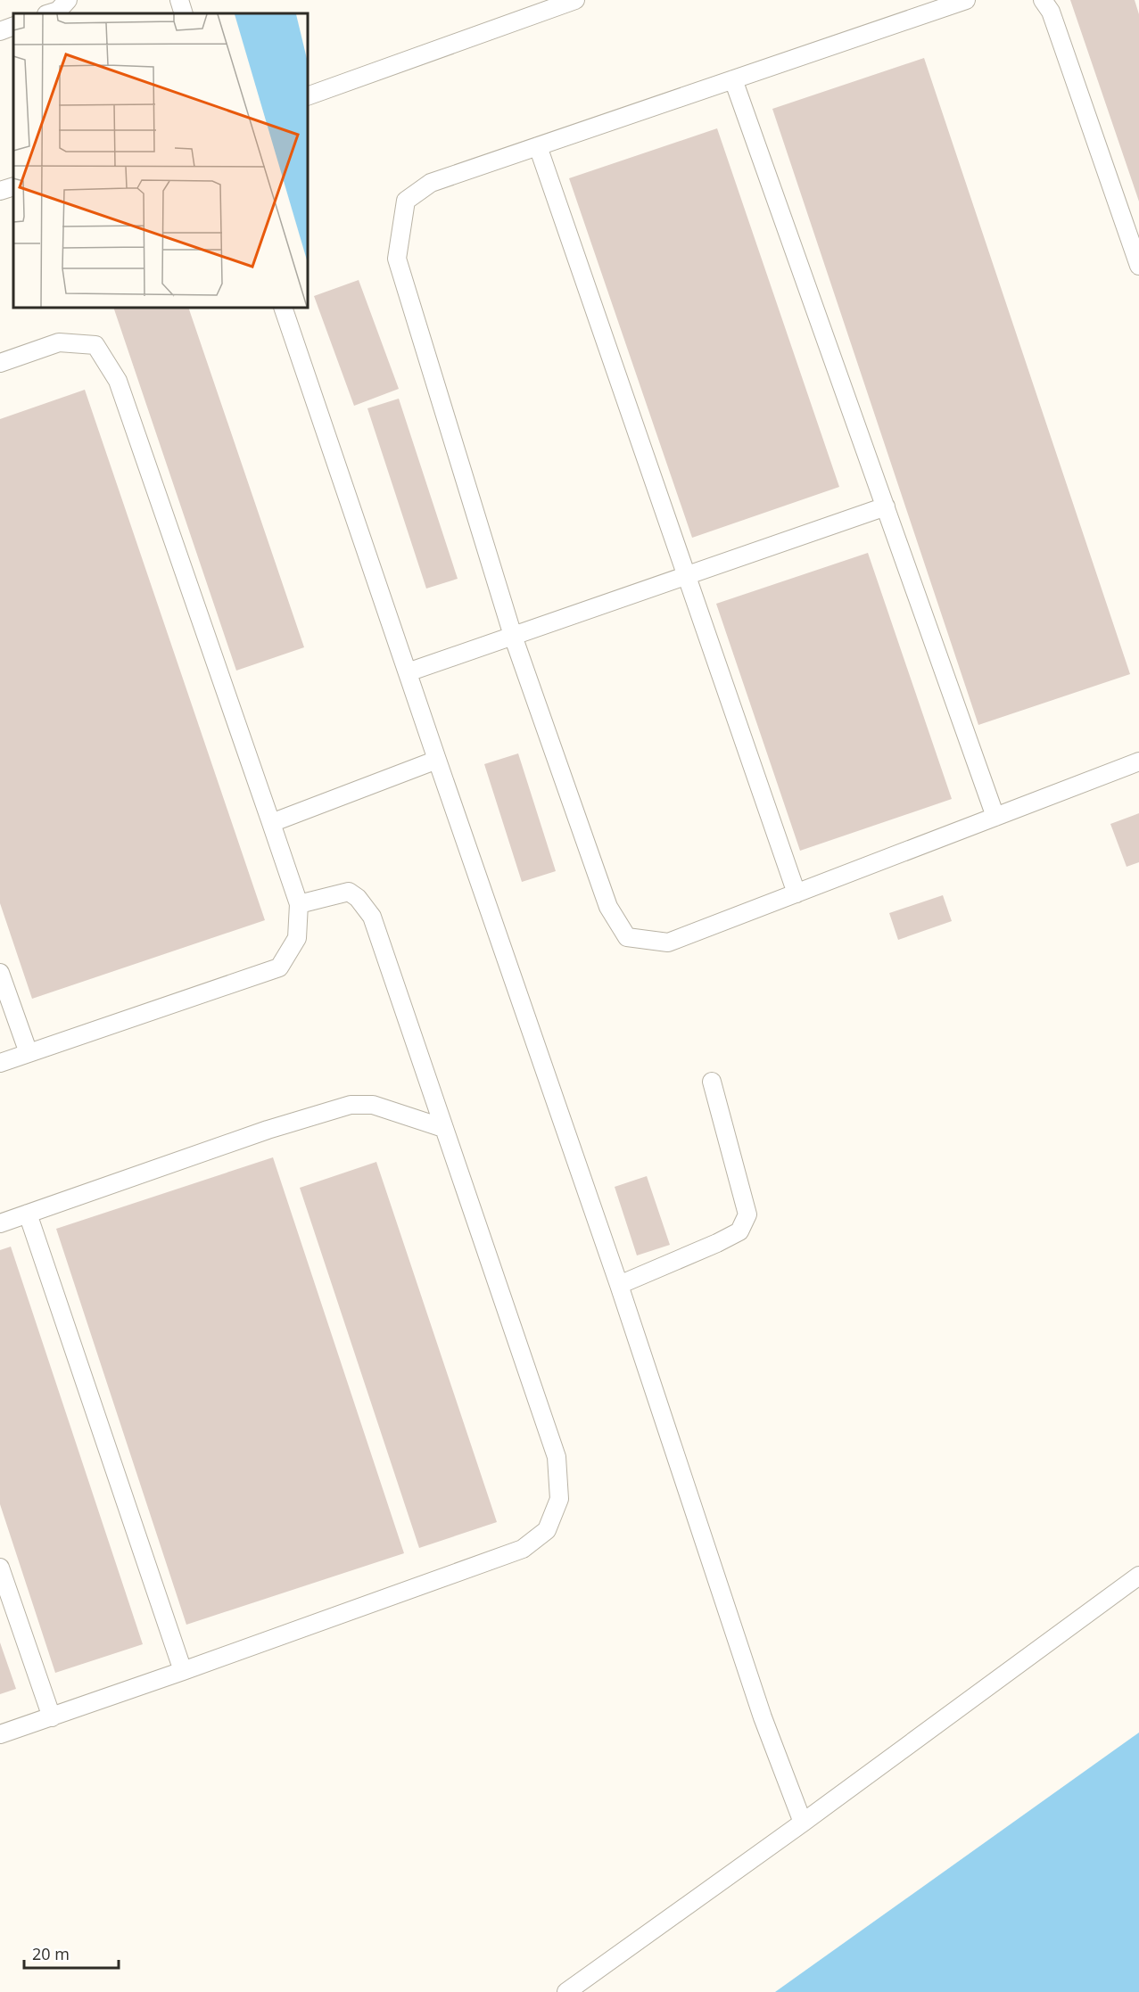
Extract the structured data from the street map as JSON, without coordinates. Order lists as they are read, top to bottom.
{
  "scale_bar": "20 m"
}
